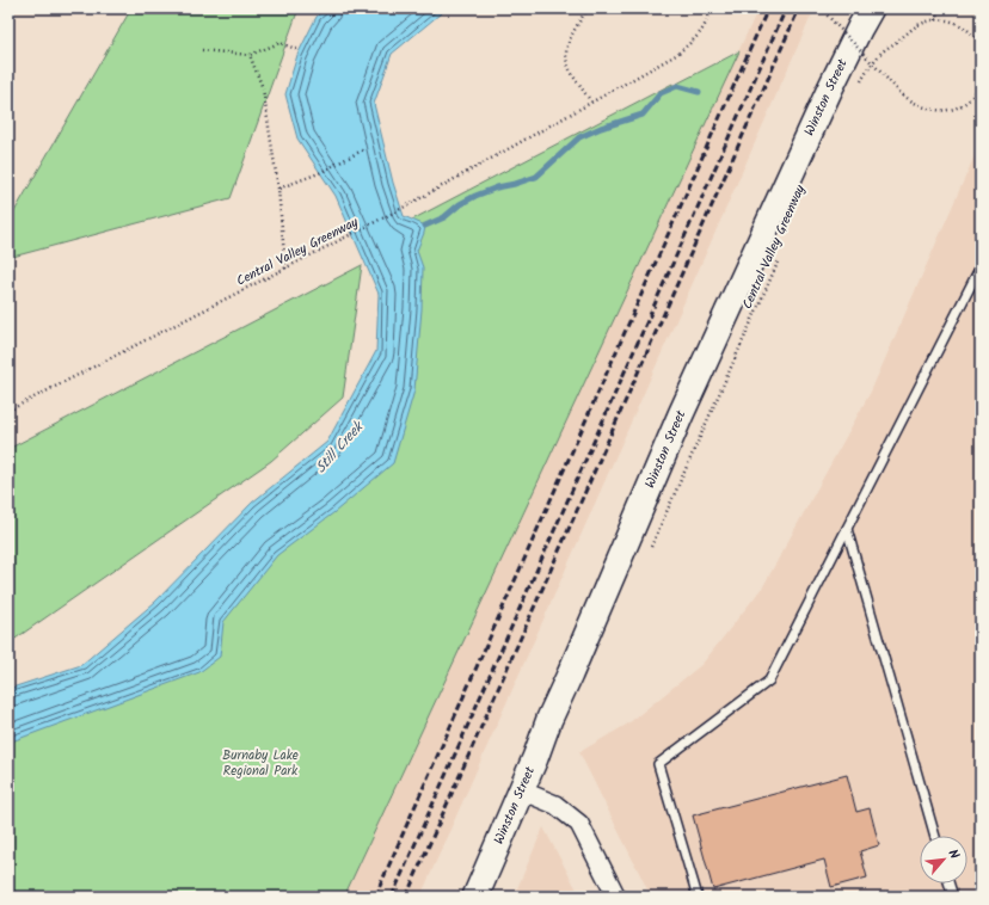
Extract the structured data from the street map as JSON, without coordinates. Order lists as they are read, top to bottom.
{
  "streets": {
    "street": ["Winston Street"],
    "path": ["Central Valley Greenway"]
  },
  "water": ["Still Creek"],
  "parks": ["Burnaby Lake Regional Park"],
  "north": "top right"
}
